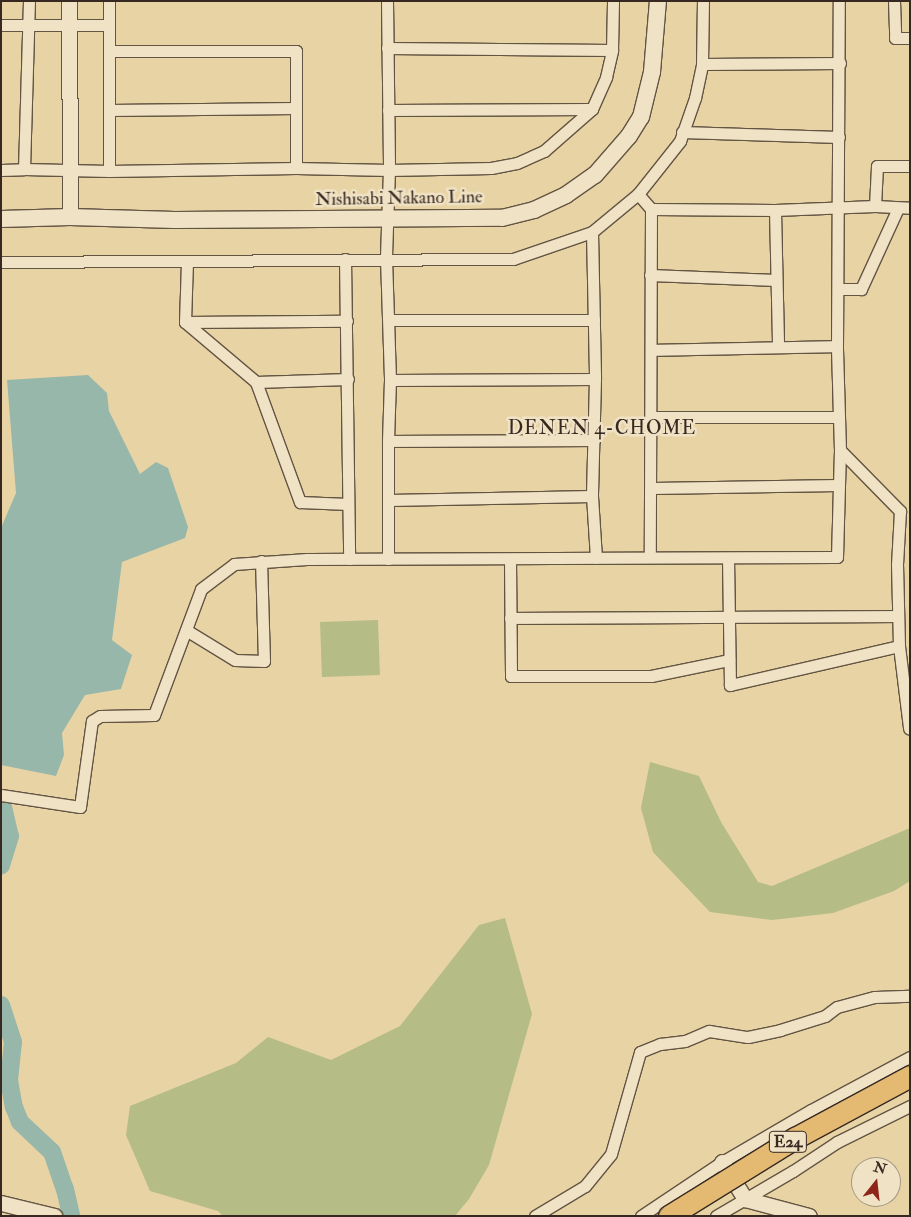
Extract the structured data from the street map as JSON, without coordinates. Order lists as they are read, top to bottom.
{
  "streets": {
    "highway": ["E24"],
    "main road": ["Nishisabi Nakano Line"]
  },
  "districts": ["DENEN 4-CHOME"],
  "north": "top"
}
